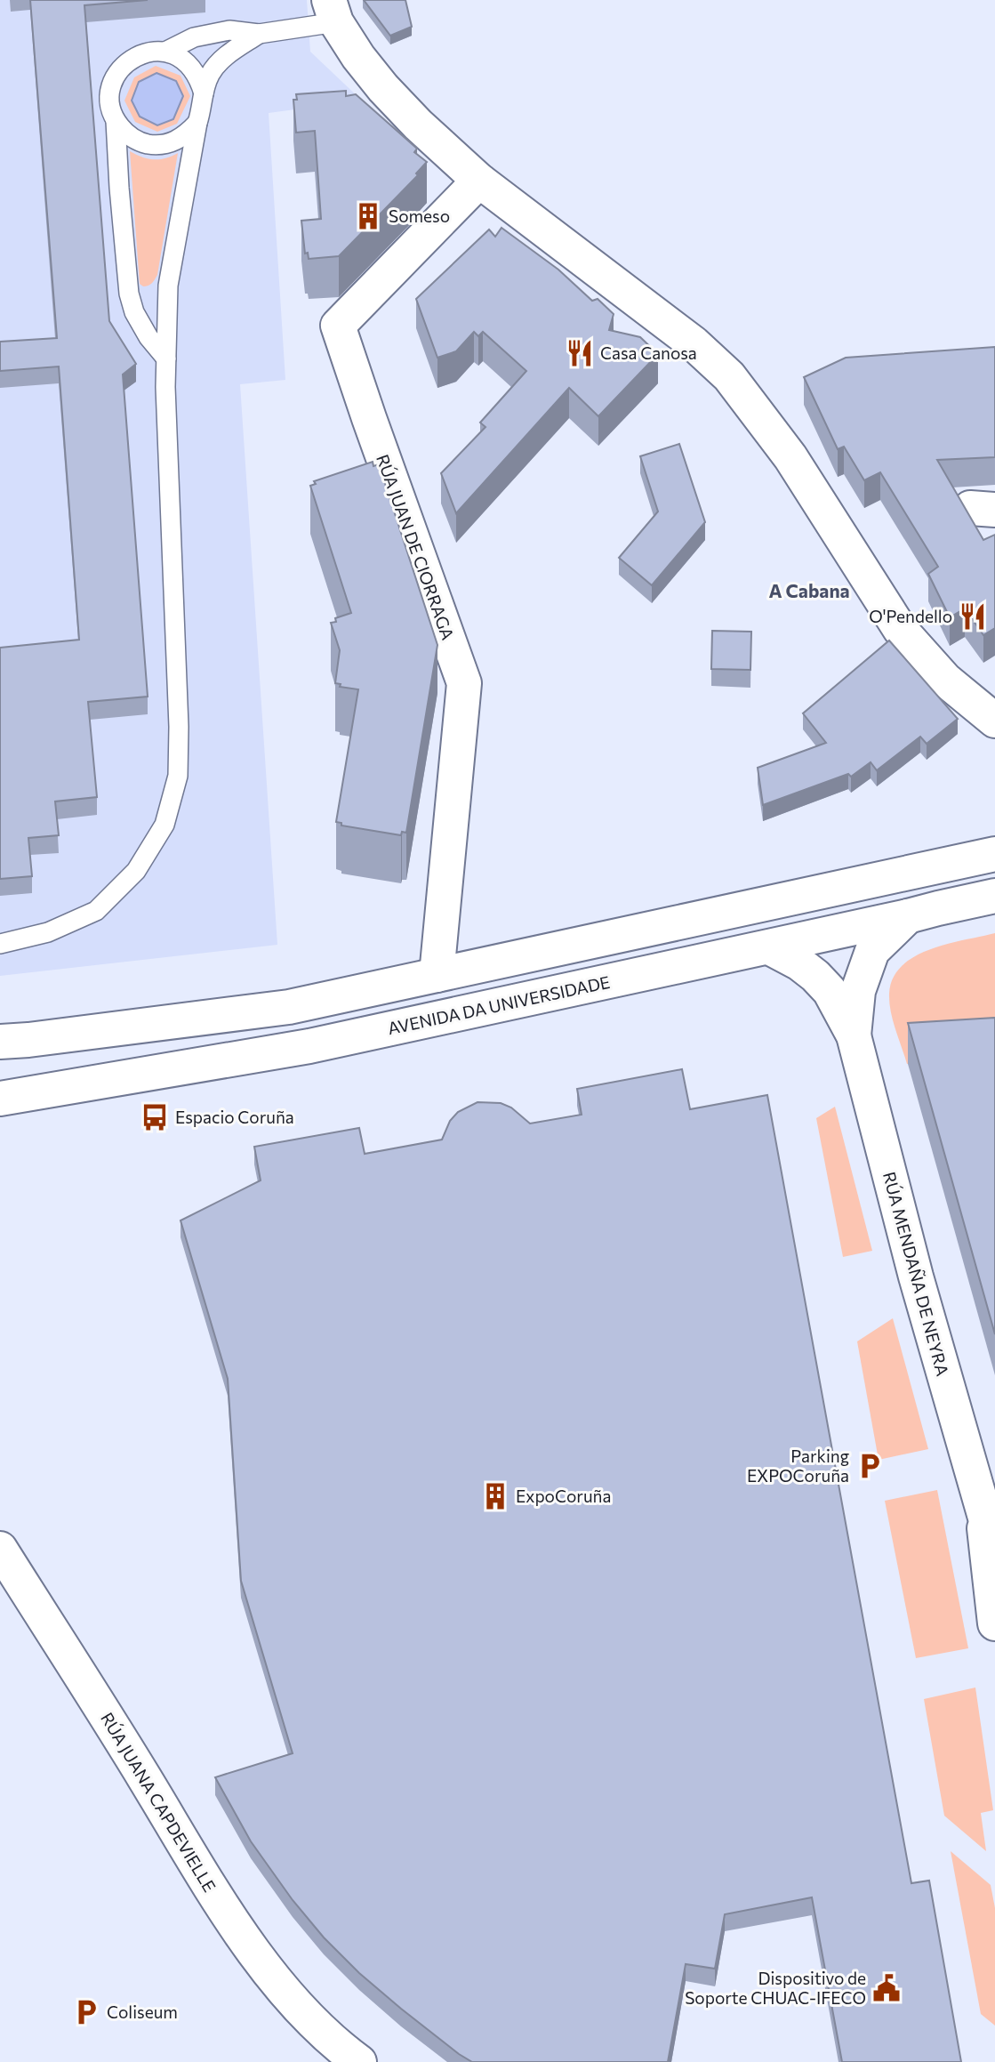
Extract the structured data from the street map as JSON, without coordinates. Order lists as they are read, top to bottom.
{
  "streets": {
    "street": [
      "RÚA JUAN DE CIORRAGA",
      "AVENIDA DA UNIVERSIDADE",
      "RÚA MENDAÑA DE NEYRA",
      "RÚA JUANA CAPDEVIELLE"
    ]
  },
  "crossings": [
    ["AVENIDA DA UNIVERSIDADE", "RÚA MENDAÑA DE NEYRA"]
  ],
  "districts": ["A Cabana"],
  "places": {
    "building": ["Someso", "ExpoCoruña"],
    "restaurant": ["Casa Canosa", "O'Pendello"],
    "bus stop": ["Espacio Coruña"],
    "parking": ["Parking EXPOCoruña", "Coliseum"],
    "public building": ["Dispositivo de Soporte CHUAC-IFECO"]
  }
}
